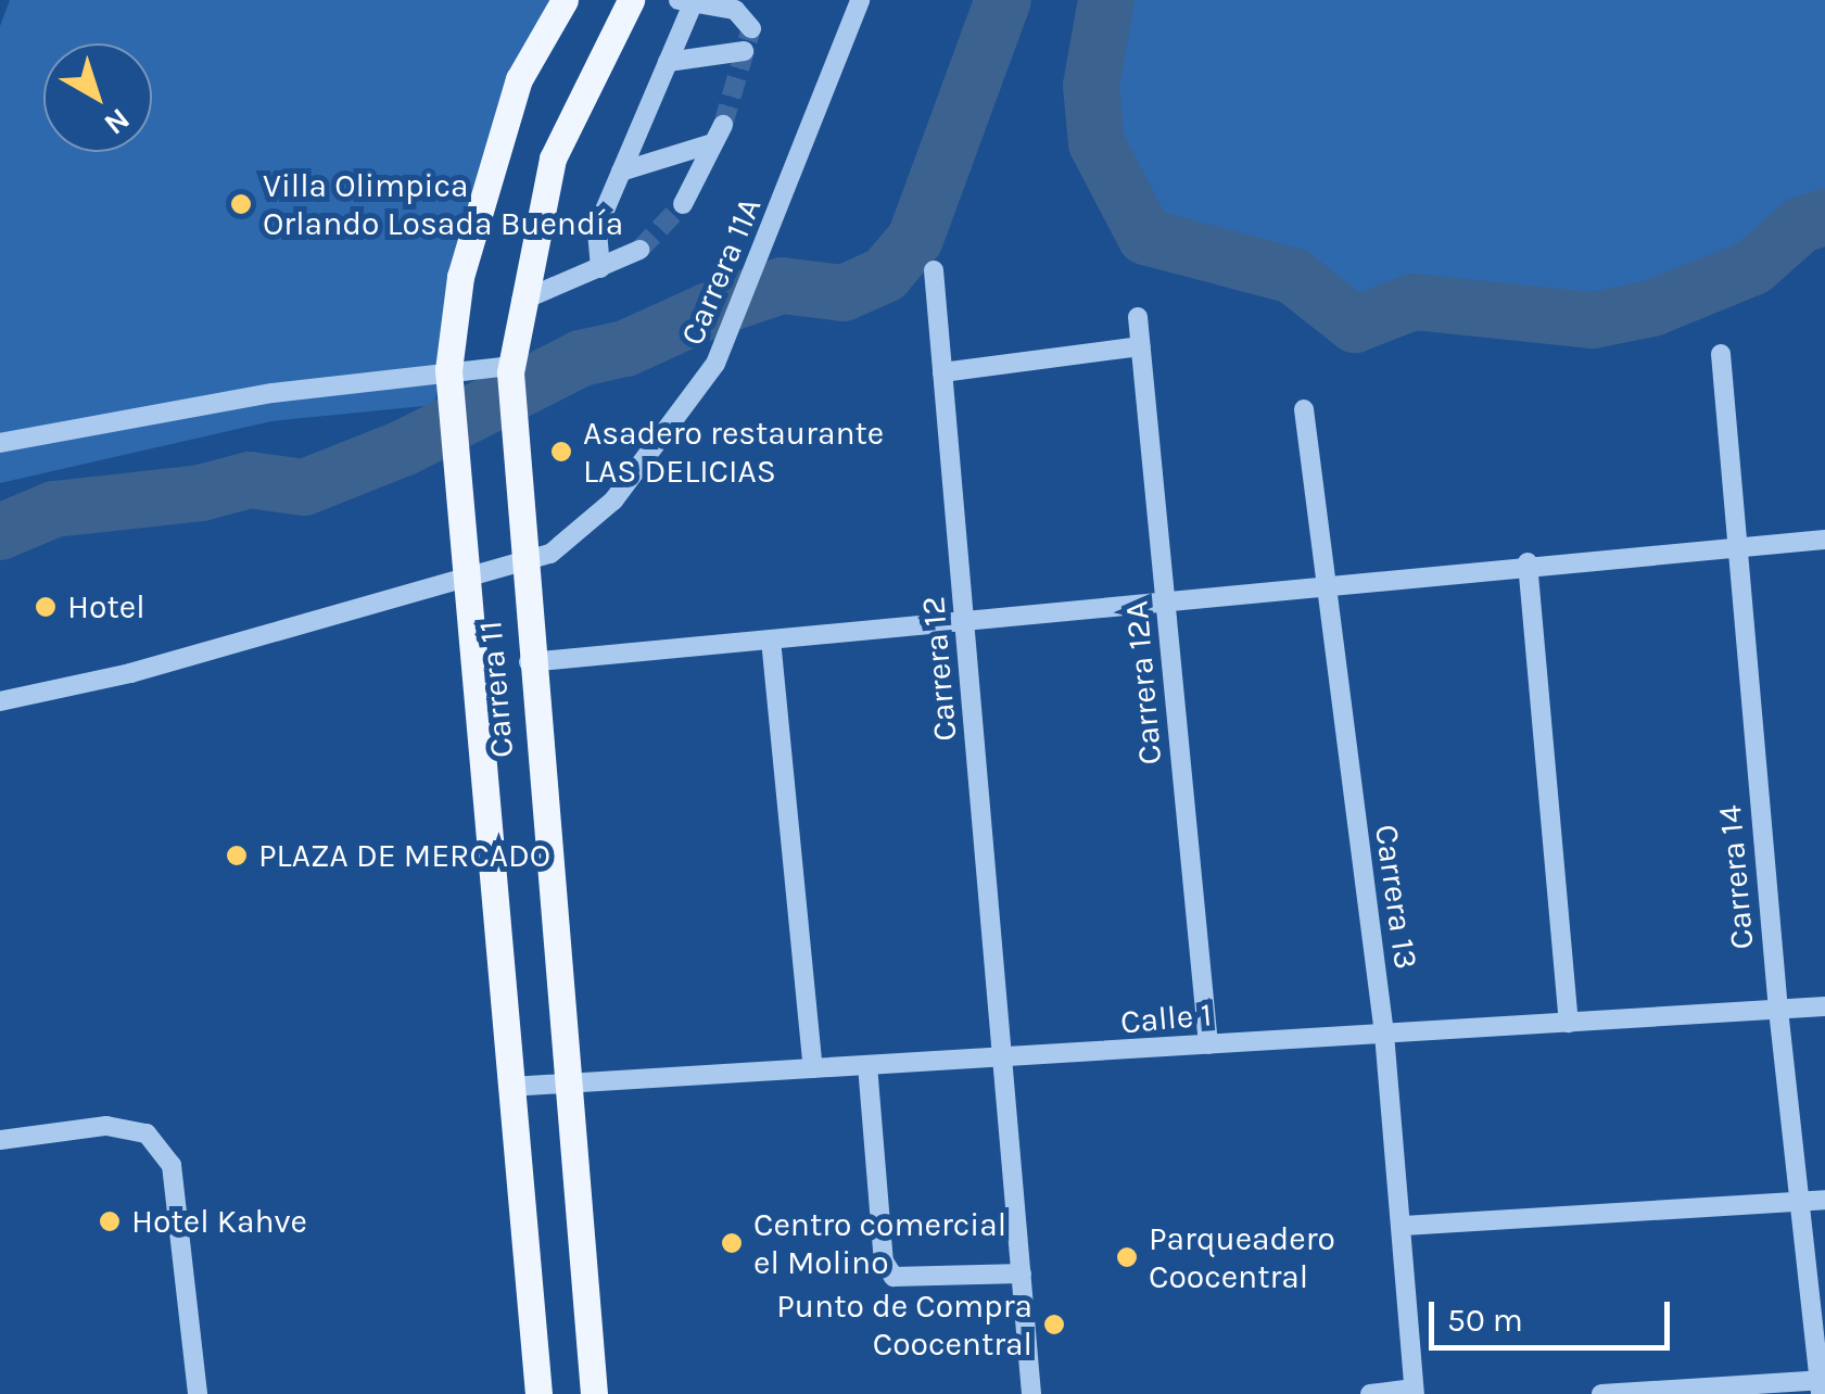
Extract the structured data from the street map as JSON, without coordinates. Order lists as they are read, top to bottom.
{
  "streets": {
    "main road": ["Carrera 11"],
    "street": [
      "Carrera 11A",
      "Carrera 12",
      "Carrera 12A",
      "Carrera 14",
      "Carrera 13",
      "Calle 1"
    ]
  },
  "crossings": [
    ["Carrera 11A", "Carrera 11"],
    ["Carrera 12", "Calle 1"],
    ["Carrera 12A", "Calle 1"],
    ["Carrera 11", "Calle 1"],
    ["Carrera 14", "Calle 1"],
    ["Carrera 13", "Calle 1"]
  ],
  "places": [
    "Villa Olimpica Orlando Losada Buendía",
    "Asadero restaurante LAS DELICIAS",
    "Hotel",
    "PLAZA DE MERCADO",
    "Hotel Kahve",
    "Centro comercial el Molino",
    "Parqueadero Coocentral",
    "Punto de Compra Coocentral"
  ],
  "scale_bar": "50 m",
  "north": "bottom right"
}
